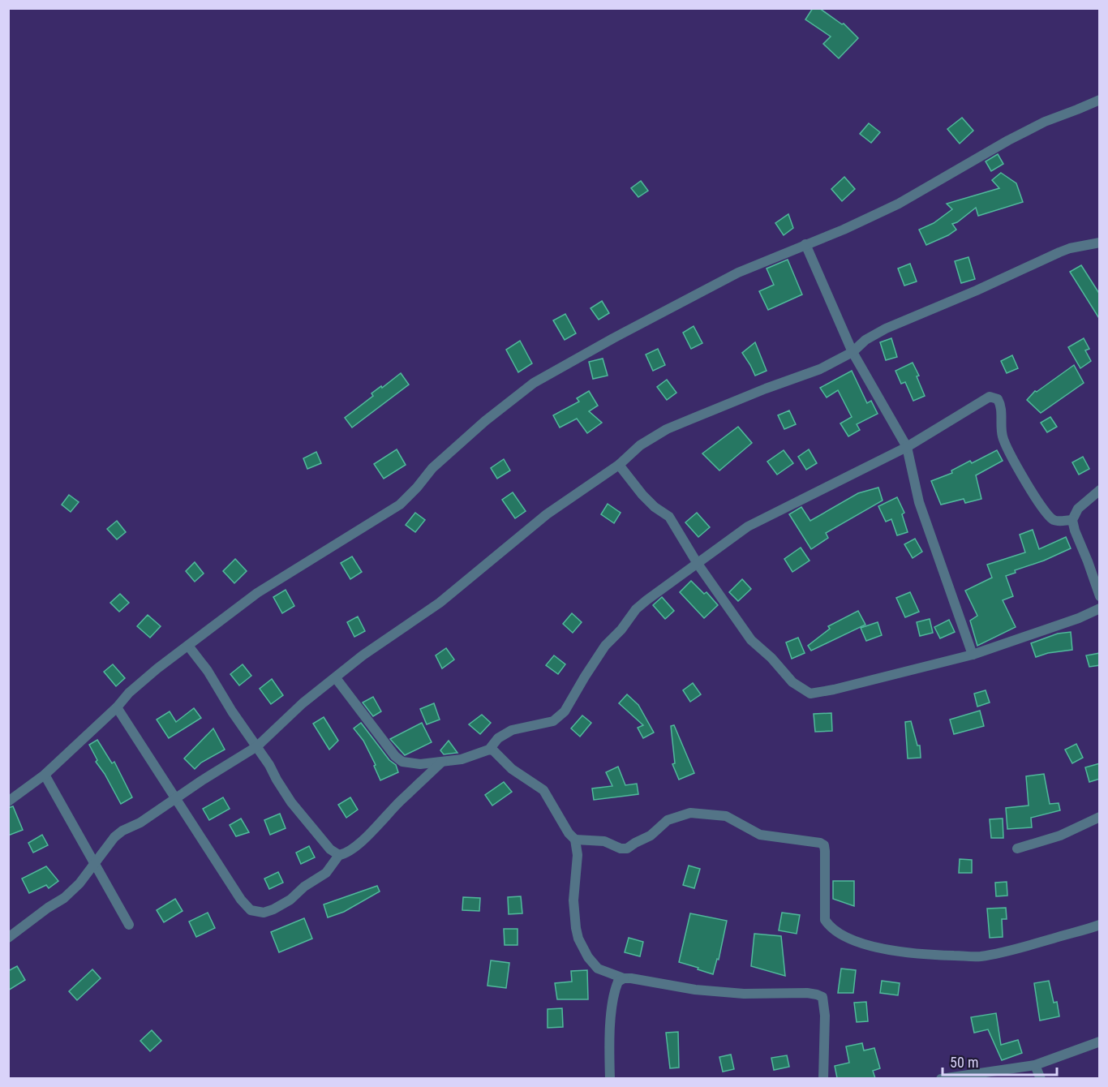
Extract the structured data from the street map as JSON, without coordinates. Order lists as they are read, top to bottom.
{
  "scale_bar": "50 m"
}
